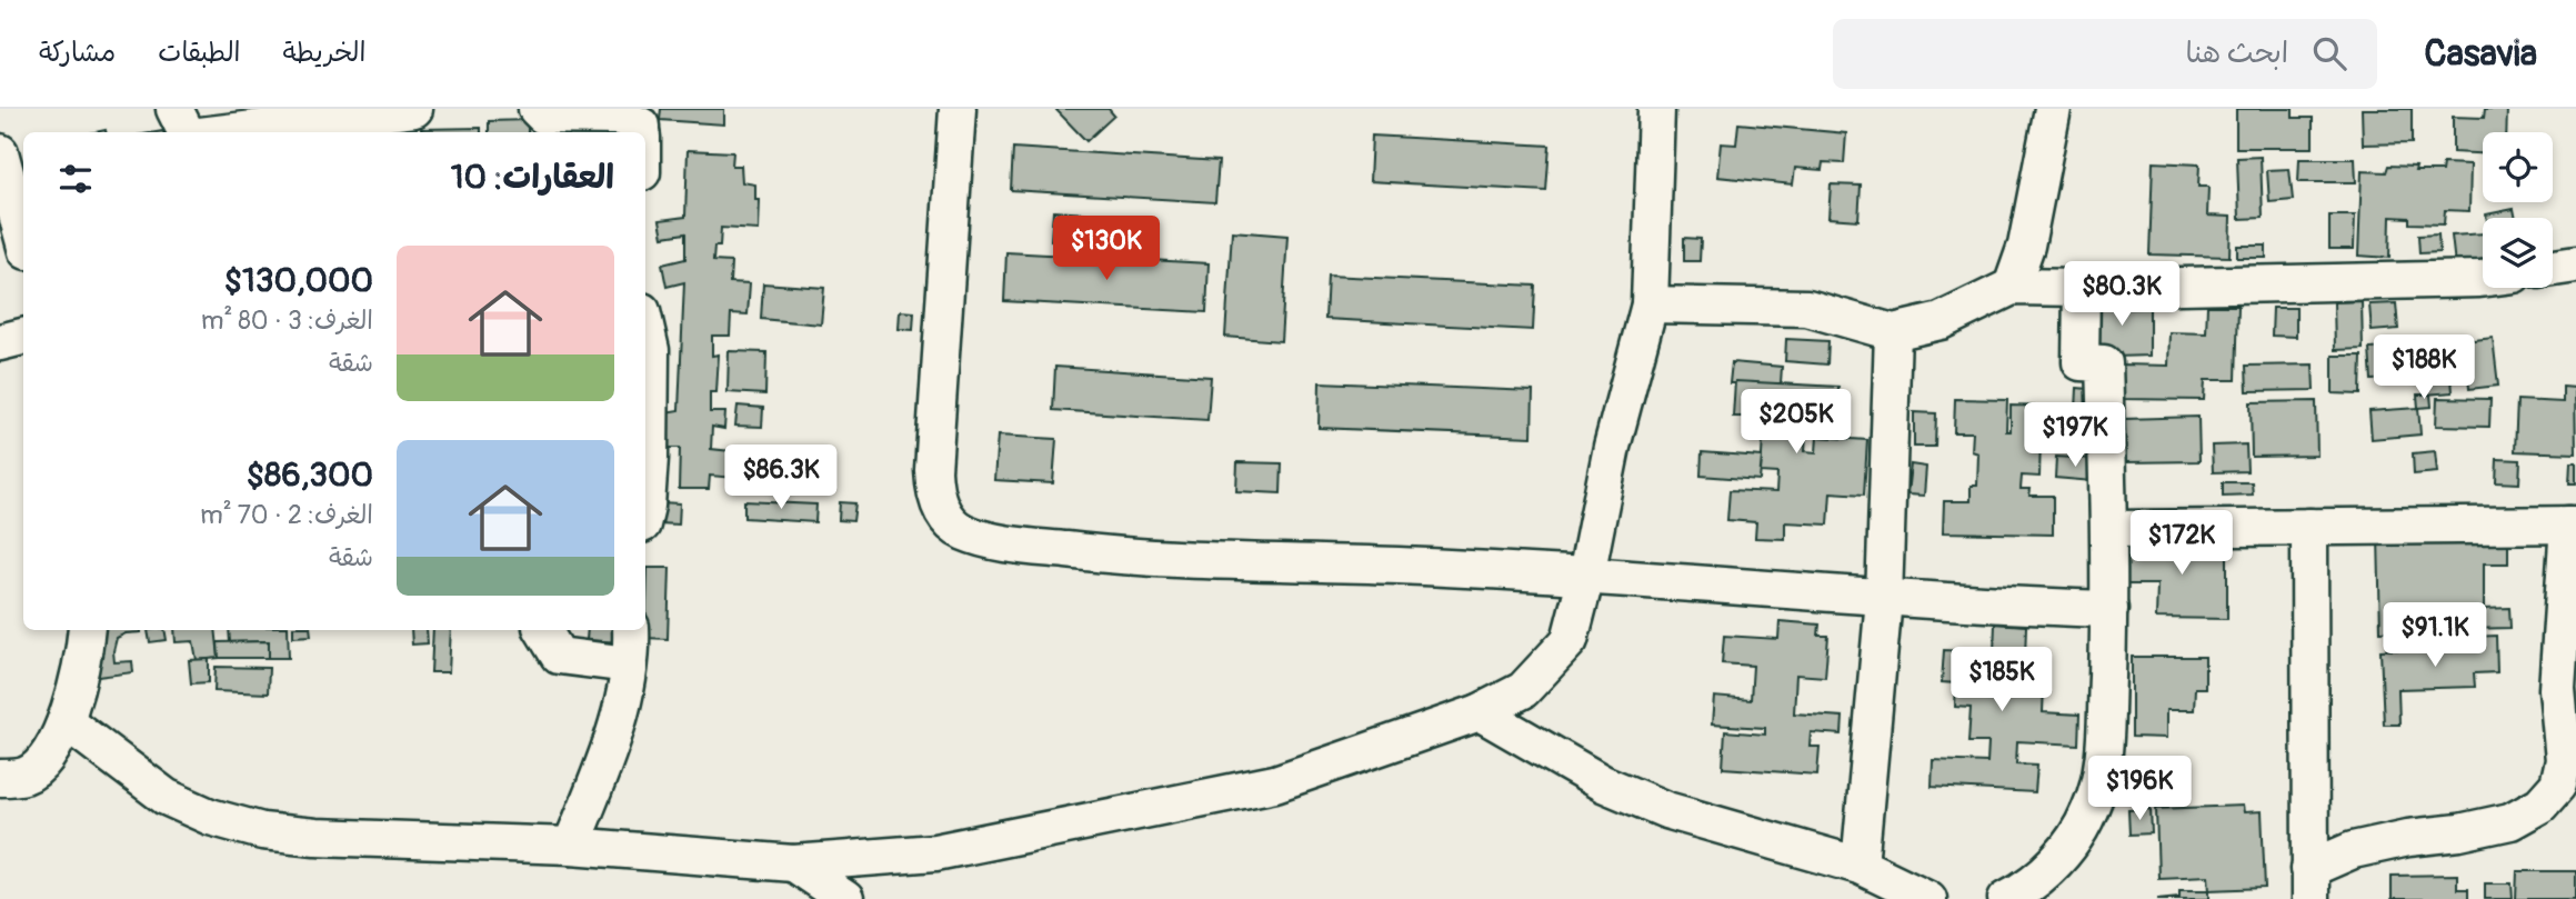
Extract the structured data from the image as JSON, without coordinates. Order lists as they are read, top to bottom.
{
  "page": {
    "header": "Casavia",
    "search": "ابحث هنا",
    "nav": ["الخريطة", "الطبقات", "مشاركة"],
    "heading": "العقارات: 10",
    "price": [
      "$130K",
      "$80.3K",
      "$188K",
      "$205K",
      "$197K",
      "$86.3K",
      "$172K",
      "$91.1K",
      "$185K",
      "$196K"
    ],
    "list": [
      {
        "name": "$130,000",
        "note": "الغرف: 3 · 80 m² · شقة"
      },
      {
        "name": "$86,300",
        "note": "الغرف: 2 · 70 m² · شقة"
      }
    ]
  }
}
